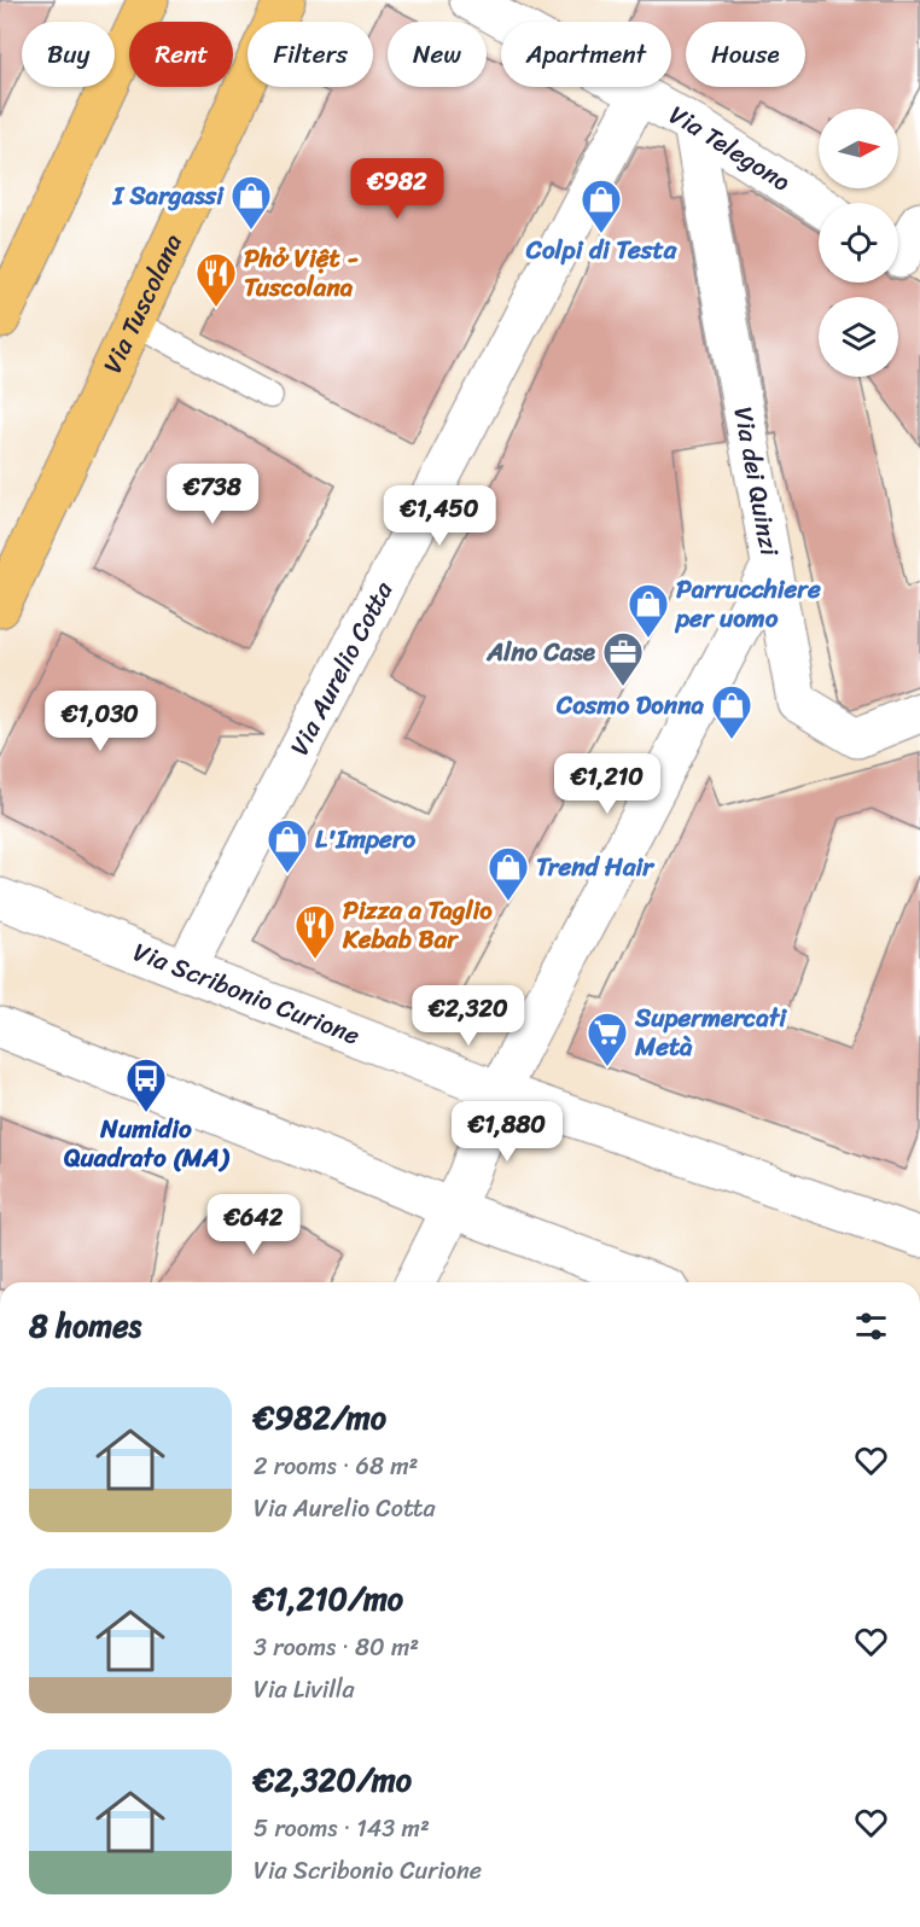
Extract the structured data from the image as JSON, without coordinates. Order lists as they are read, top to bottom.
{
  "streets": {
    "main road": ["Via Tuscolana"],
    "street": [
      "Via Telegono",
      "Via dei Quinzi",
      "Via Aurelio Cotta",
      "Via Scribonio Curione"
    ]
  },
  "crossings": [
    ["Via Telegono", "Via dei Quinzi"],
    ["Via Telegono", "Via Aurelio Cotta"],
    ["Via Aurelio Cotta", "Via Scribonio Curione"]
  ],
  "places": {
    "shop": [
      "I Sargassi",
      "Colpi di Testa",
      "Parrucchiere per uomo",
      "Cosmo Donna",
      "L'Impero",
      "Trend Hair"
    ],
    "restaurant": ["Phở Việt - Tuscolana", "Pizza a Taglio Kebab Bar"],
    "office": ["Alno Case"],
    "supermarket": ["Supermercati Metà"],
    "bus stop": ["Numidio Quadrato (MA)"]
  },
  "north": "right",
  "page": {
    "chip": [
      "Buy",
      "Rent",
      "Filters",
      "New",
      "Apartment",
      "House"
    ],
    "price": [
      "€982",
      "€738",
      "€1,450",
      "€1,030",
      "€1,210",
      "€2,320",
      "€1,880",
      "€642"
    ],
    "heading": "8 homes",
    "list": [
      {
        "name": "€982/mo",
        "note": "2 rooms · 68 m² · Via Aurelio Cotta"
      },
      {
        "name": "€1,210/mo",
        "note": "3 rooms · 80 m² · Via Livilla"
      },
      {
        "name": "€2,320/mo",
        "note": "5 rooms · 143 m² · Via Scribonio Curione"
      }
    ]
  }
}
